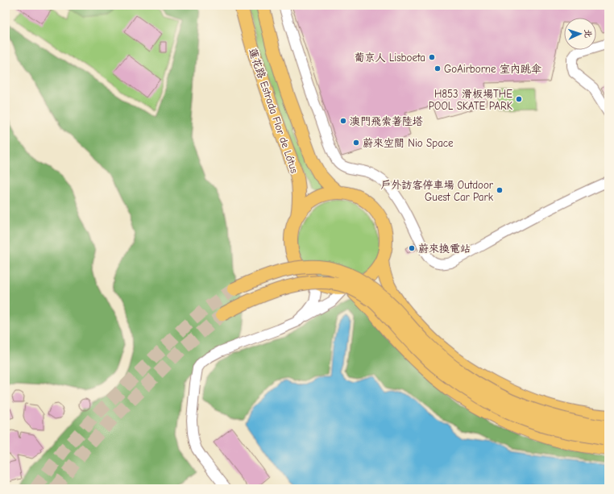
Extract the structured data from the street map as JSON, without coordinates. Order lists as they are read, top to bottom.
{
  "streets": {
    "main road": ["蓮花路 Estrada Flor de Lótus"]
  },
  "places": [
    "葡京人 Lisboeta",
    "GoAirborne 室内跳傘",
    "H853 滑板場THE POOL SKATE PARK",
    "澳門飛索著陸塔",
    "蔚來空間 Nio Space",
    "戶外訪客停車場 Outdoor Guest Car Park",
    "蔚來換電站"
  ],
  "north": "right"
}
